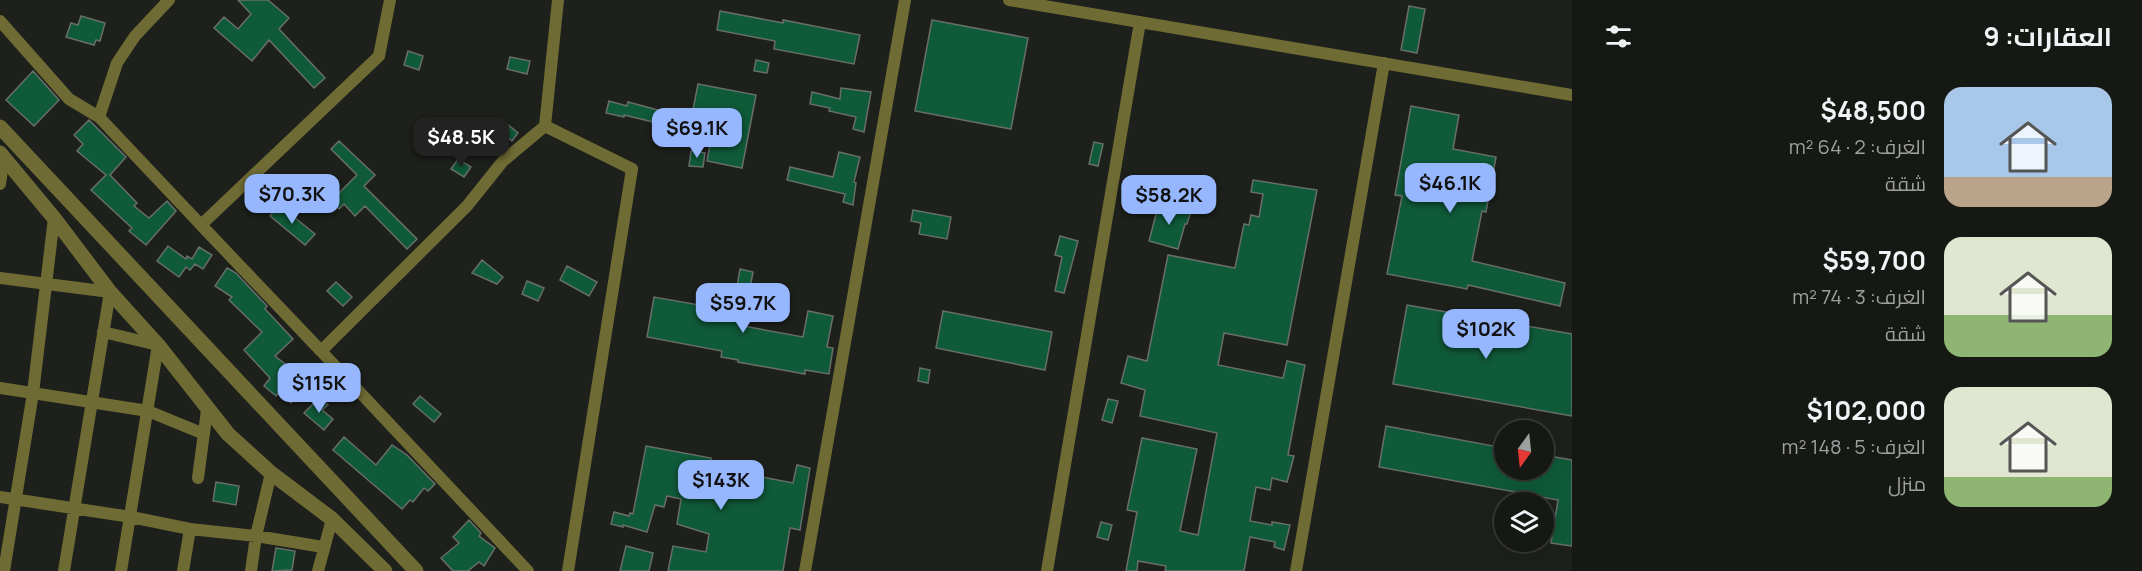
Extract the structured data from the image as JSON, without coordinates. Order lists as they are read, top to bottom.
{
  "north": "bottom",
  "page": {
    "heading": "العقارات: 9",
    "list": [
      {
        "name": "$48,500",
        "note": "الغرف: 2 · 64 m² · شقة"
      },
      {
        "name": "$59,700",
        "note": "الغرف: 3 · 74 m² · شقة"
      },
      {
        "name": "$102,000",
        "note": "الغرف: 5 · 148 m² · منزل"
      }
    ],
    "price": [
      "$69.1K",
      "$48.5K",
      "$46.1K",
      "$70.3K",
      "$58.2K",
      "$59.7K",
      "$102K",
      "$115K",
      "$143K"
    ]
  }
}
